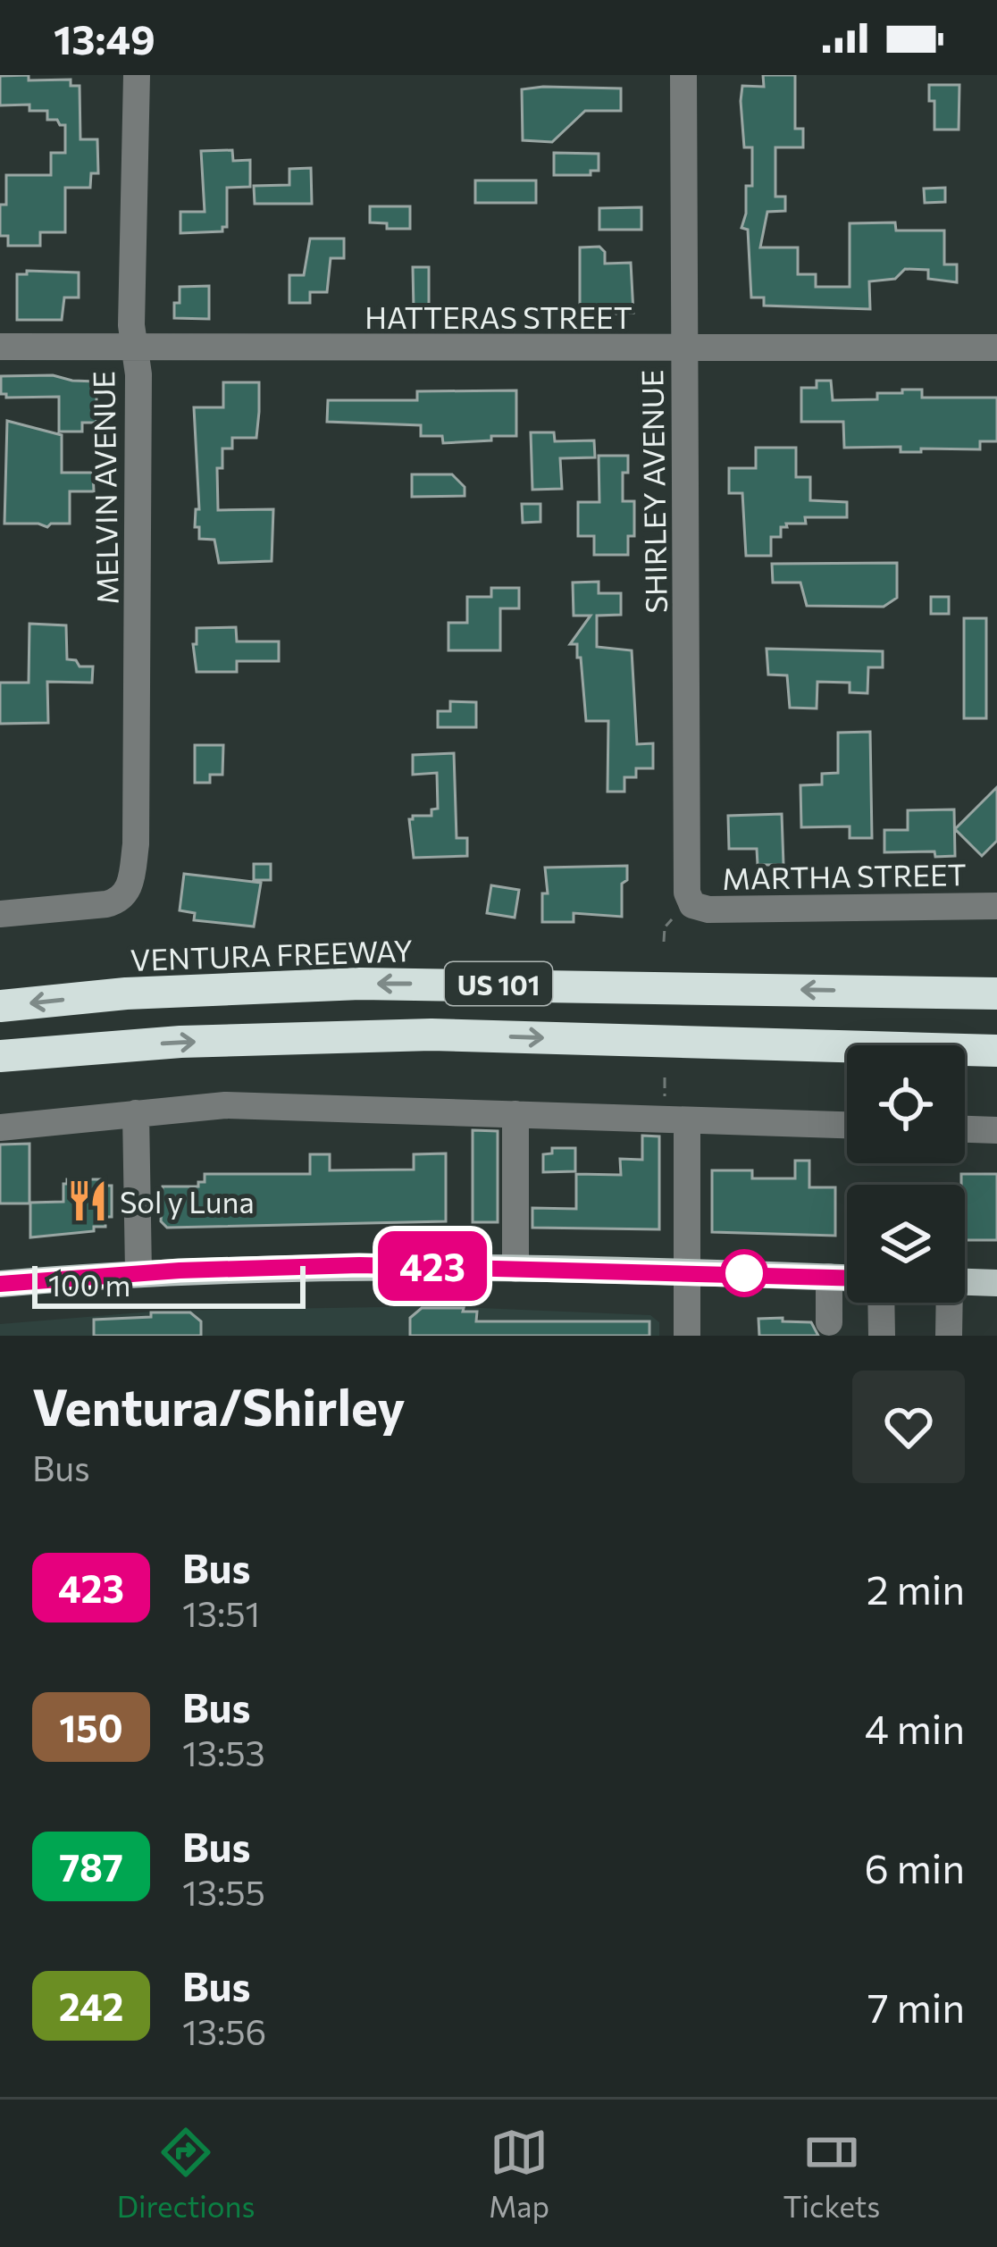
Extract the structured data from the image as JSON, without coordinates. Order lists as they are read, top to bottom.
{
  "streets": {
    "highway": ["VENTURA FREEWAY", "US 101"],
    "street": [
      "HATTERAS STREET",
      "MELVIN AVENUE",
      "SHIRLEY AVENUE",
      "MARTHA STREET"
    ]
  },
  "crossings": [
    ["HATTERAS STREET", "MELVIN AVENUE"],
    ["HATTERAS STREET", "SHIRLEY AVENUE"],
    ["SHIRLEY AVENUE", "MARTHA STREET"]
  ],
  "places": {
    "restaurant": ["Sol y Luna"]
  },
  "lines": ["bus line 423"],
  "scale_bar": "100 m",
  "page": {
    "status": "13:49",
    "on_map": "423",
    "scale": "100 m",
    "heading": ["Ventura/Shirley", "Bus"],
    "list": [
      {
        "mark": "423",
        "name": "Bus",
        "note": "13:51",
        "value": "2 min"
      },
      {
        "mark": "150",
        "name": "Bus",
        "note": "13:53",
        "value": "4 min"
      },
      {
        "mark": "787",
        "name": "Bus",
        "note": "13:55",
        "value": "6 min"
      },
      {
        "mark": "242",
        "name": "Bus",
        "note": "13:56",
        "value": "7 min"
      }
    ],
    "tabs": ["Directions", "Map", "Tickets"]
  }
}
